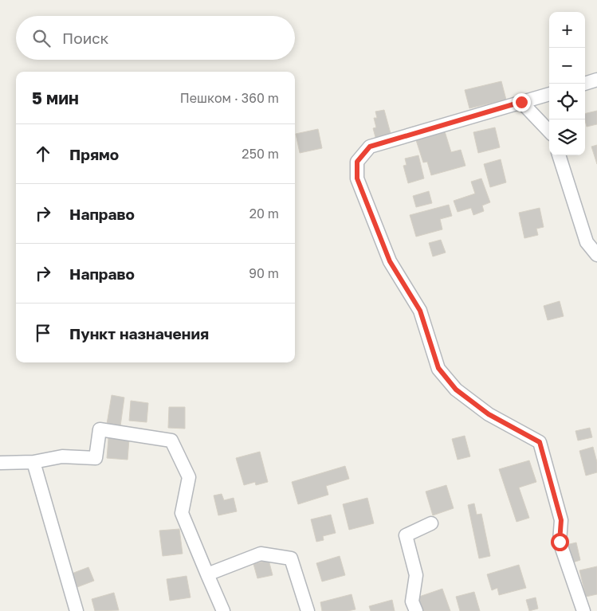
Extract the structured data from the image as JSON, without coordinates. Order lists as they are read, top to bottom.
{
  "page": {
    "map_buttons": ["+", "−"],
    "search": "Поиск",
    "heading": ["5 мин", "Пешком · 360 m"],
    "list": [
      ["Прямо", "250 m"],
      ["Направо", "20 m"],
      ["Направо", "90 m"],
      "Пункт назначения"
    ]
  }
}
